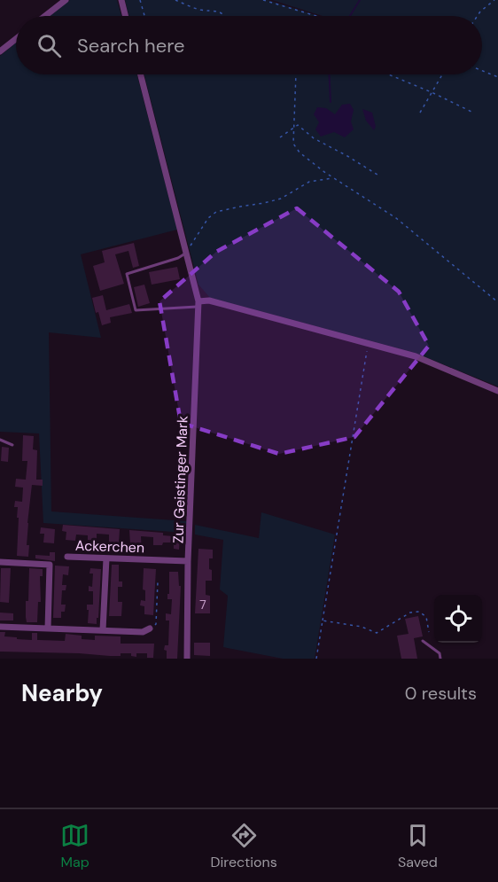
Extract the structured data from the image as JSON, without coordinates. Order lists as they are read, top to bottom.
{
  "streets": {
    "street": ["Zur Geistinger Mark", "Ackerchen"]
  },
  "crossings": [
    ["Zur Geistinger Mark", "Ackerchen"]
  ],
  "house_numbers": ["7"],
  "page": {
    "search": "Search here",
    "heading": ["Nearby", "0 results"],
    "nav": ["Map", "Directions", "Saved"]
  }
}
